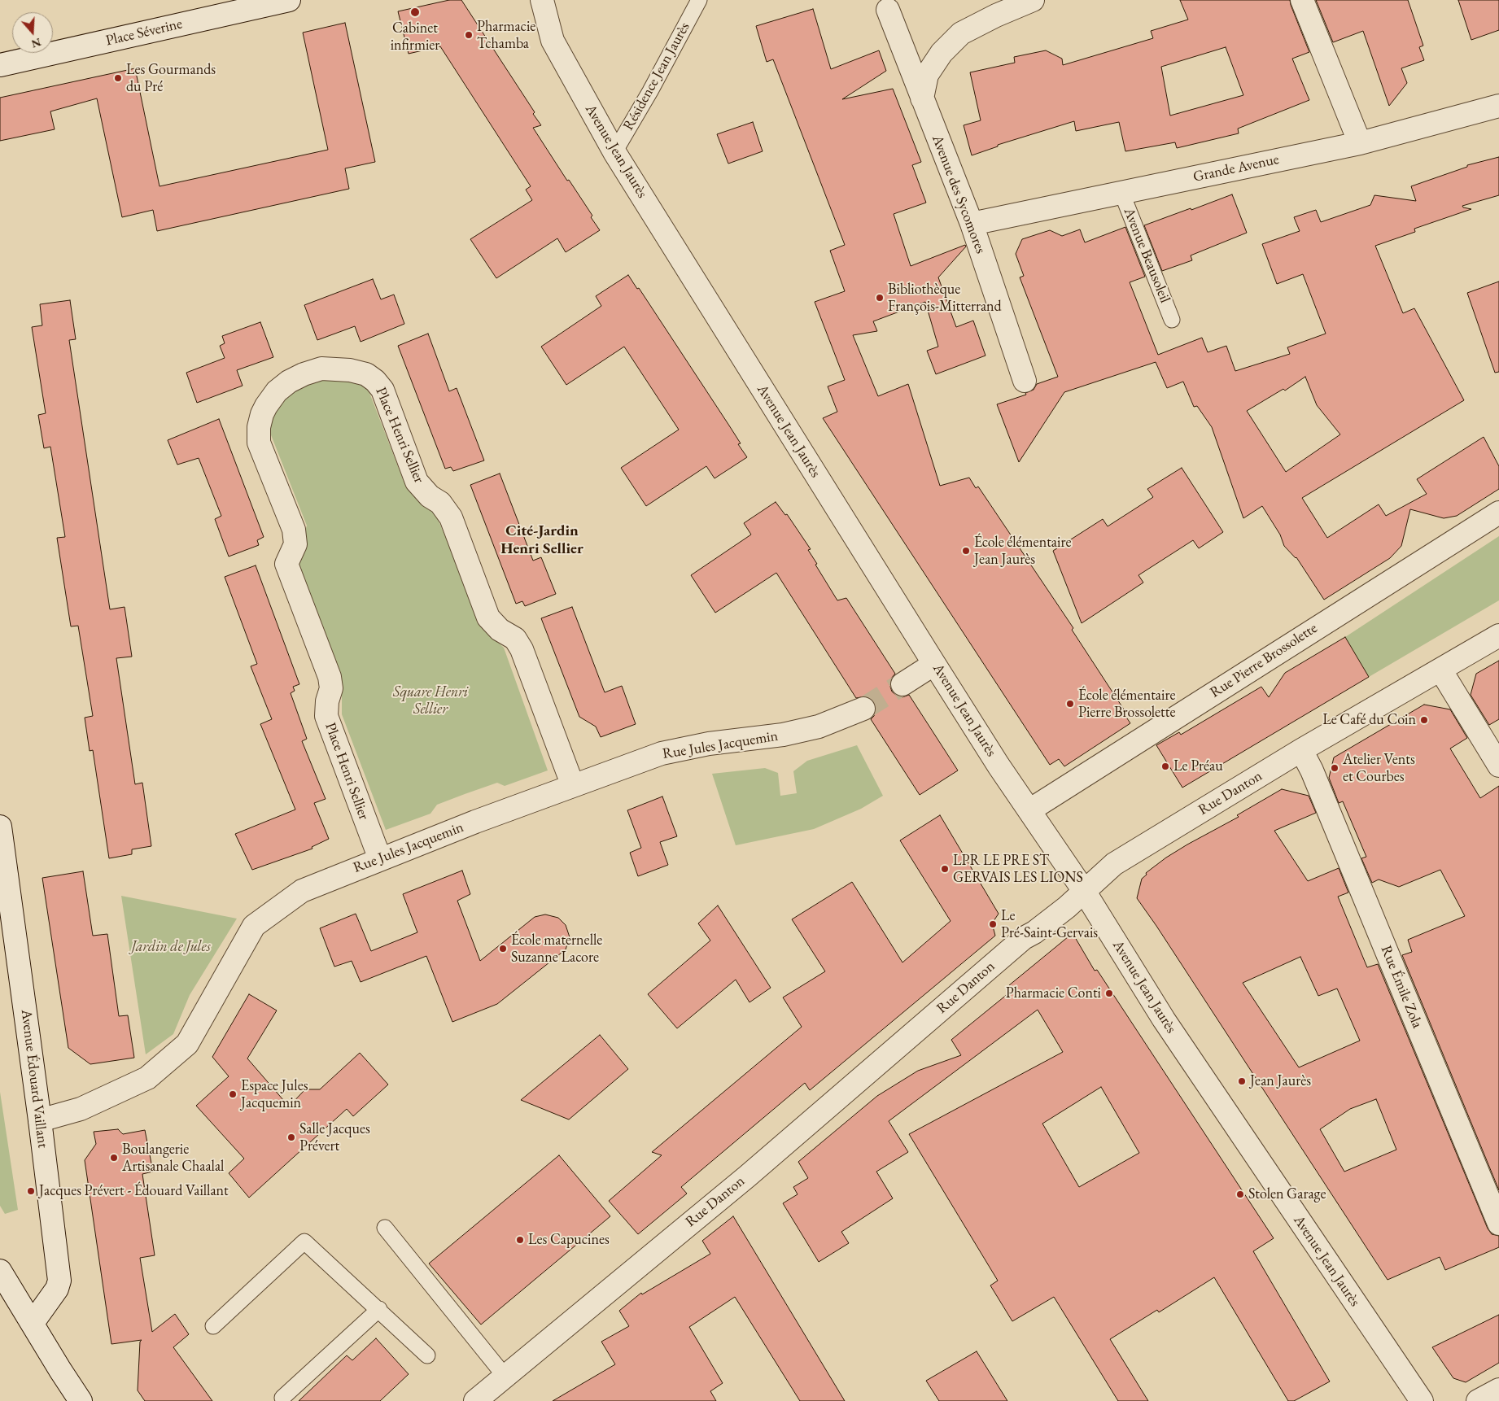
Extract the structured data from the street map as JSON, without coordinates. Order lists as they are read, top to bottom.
{
  "streets": {
    "street": [
      "Place Séverine",
      "Avenue Jean Jaurès",
      "Grande Avenue",
      "Avenue des Sycomores",
      "Place Henri Sellier",
      "Rue Pierre Brossolette",
      "Rue Jules Jacquemin",
      "Rue Danton",
      "Rue Émile Zola",
      "Avenue Édouard Vaillant"
    ],
    "lane": ["Résidence Jean Jaurès", "Avenue Beausoleil"]
  },
  "crossings": [
    ["Résidence Jean Jaurès", "Avenue Jean Jaurès"],
    ["Avenue Jean Jaurès", "Rue Pierre Brossolette"],
    ["Avenue Jean Jaurès", "Rue Danton"],
    ["Grande Avenue", "Avenue des Sycomores"],
    ["Grande Avenue", "Avenue Beausoleil"],
    ["Place Henri Sellier", "Rue Jules Jacquemin"],
    ["Rue Jules Jacquemin", "Avenue Édouard Vaillant"],
    ["Rue Danton", "Rue Émile Zola"]
  ],
  "districts": ["Cité-Jardin Henri Sellier"],
  "parks": ["Square Henri Sellier", "Jardin de Jules"],
  "places": [
    "Cabinet infirmier",
    "Pharmacie Tchamba",
    "Les Gourmands du Pré",
    "Bibliothèque François-Mitterrand",
    "École élémentaire Jean Jaurès",
    "École élémentaire Pierre Brossolette",
    "Le Café du Coin",
    "Le Préau",
    "Atelier Vents et Courbes",
    "LPR LE PRE ST GERVAIS LES LIONS",
    "Le Pré-Saint-Gervais",
    "École maternelle Suzanne Lacore",
    "Pharmacie Conti",
    "Jean Jaurès",
    "Espace Jules Jacquemin",
    "Salle Jacques Prévert",
    "Boulangerie Artisanale Chaalal",
    "Jacques Prévert - Édouard Vaillant",
    "Stolen Garage",
    "Les Capucines"
  ],
  "north": "bottom"
}
